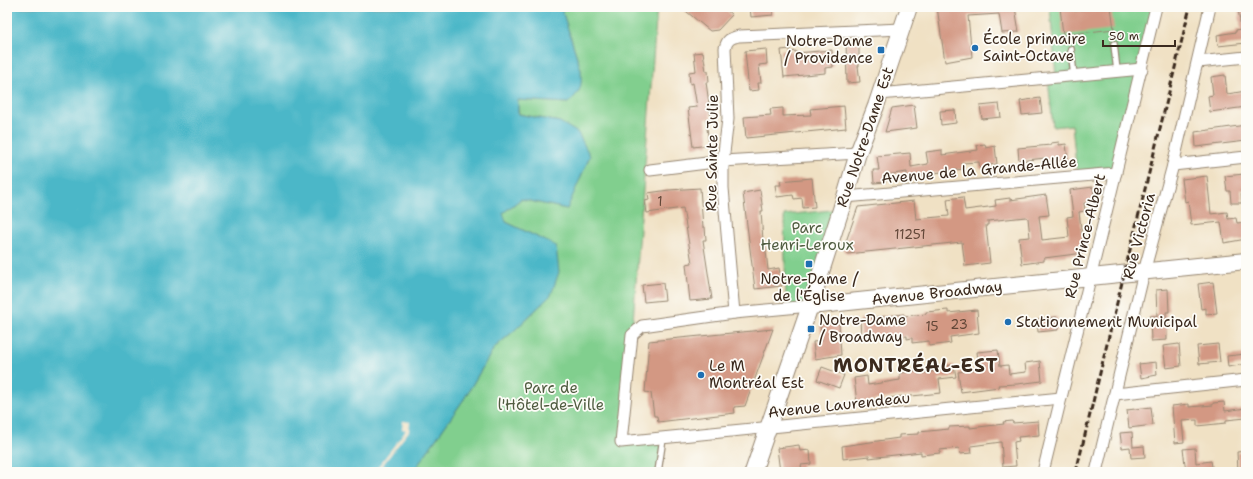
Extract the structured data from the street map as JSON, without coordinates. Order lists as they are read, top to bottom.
{
  "streets": {
    "main road": ["Rue Notre-Dame Est", "Avenue Broadway"],
    "street": [
      "Rue Sainte Julie",
      "Avenue de la Grande-Allée",
      "Rue Prince-Albert",
      "Rue Victoria",
      "Avenue Laurendeau"
    ]
  },
  "crossings": [
    ["Rue Notre-Dame Est", "Rue Sainte Julie"],
    ["Rue Notre-Dame Est", "Avenue de la Grande-Allée"],
    ["Rue Notre-Dame Est", "Avenue Broadway"],
    ["Rue Notre-Dame Est", "Avenue Laurendeau"],
    ["Rue Sainte Julie", "Avenue Broadway"],
    ["Avenue de la Grande-Allée", "Rue Prince-Albert"],
    ["Rue Prince-Albert", "Avenue Broadway"],
    ["Rue Prince-Albert", "Avenue Laurendeau"],
    ["Rue Victoria", "Avenue Broadway"],
    ["Avenue Broadway", "Avenue Laurendeau"]
  ],
  "districts": ["MONTRÉAL-EST"],
  "parks": ["Parc Henri-Leroux", "Parc de l'Hôtel-de-Ville"],
  "places": {
    "other": ["École primaire Saint-Octave", "Stationnement Municipal", "Le M Montréal Est"],
    "transit": ["Notre-Dame / Providence", "Notre-Dame / de l'Église", "Notre-Dame / Broadway"]
  },
  "house_numbers": [
    "1",
    "11251",
    "23",
    "15"
  ],
  "scale_bar": "50 m"
}
